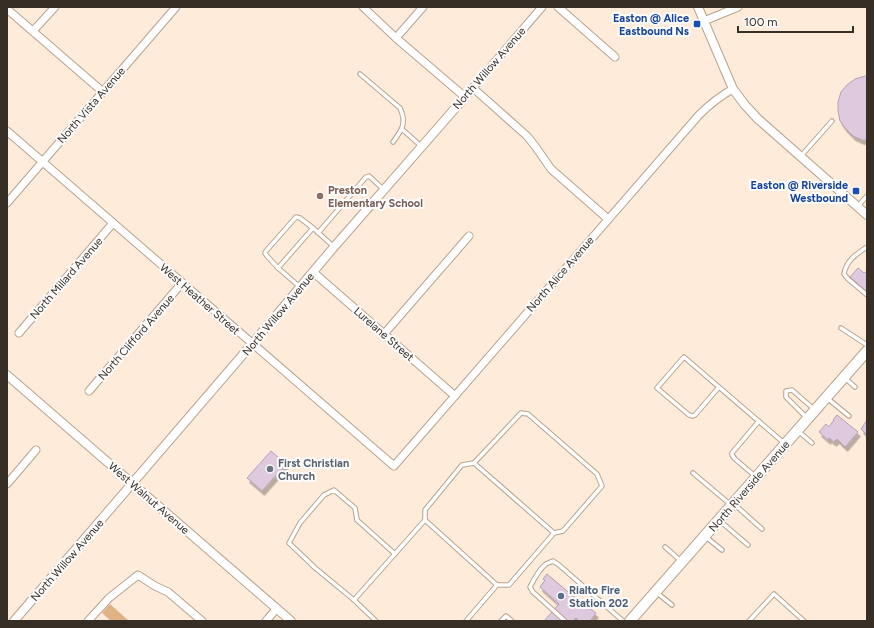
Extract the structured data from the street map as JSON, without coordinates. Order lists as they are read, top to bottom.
{
  "streets": {
    "main road": ["North Riverside Avenue"],
    "street": [
      "North Willow Avenue",
      "North Vista Avenue",
      "North Alice Avenue",
      "North Millard Avenue",
      "West Heather Street",
      "Lurelane Street",
      "North Clifford Avenue",
      "West Walnut Avenue"
    ]
  },
  "crossings": [
    ["North Willow Avenue", "West Heather Street"],
    ["North Willow Avenue", "Lurelane Street"],
    ["North Willow Avenue", "West Walnut Avenue"],
    ["North Vista Avenue", "West Heather Street"],
    ["North Alice Avenue", "West Heather Street"],
    ["North Alice Avenue", "Lurelane Street"],
    ["North Millard Avenue", "West Heather Street"],
    ["West Heather Street", "North Clifford Avenue"]
  ],
  "places": {
    "transit": ["Easton @ Alice Eastbound Ns", "Easton @ Riverside Westbound"],
    "other": ["Preston Elementary School", "First Christian Church", "Rialto Fire Station 202"]
  },
  "scale_bar": "100 m"
}
